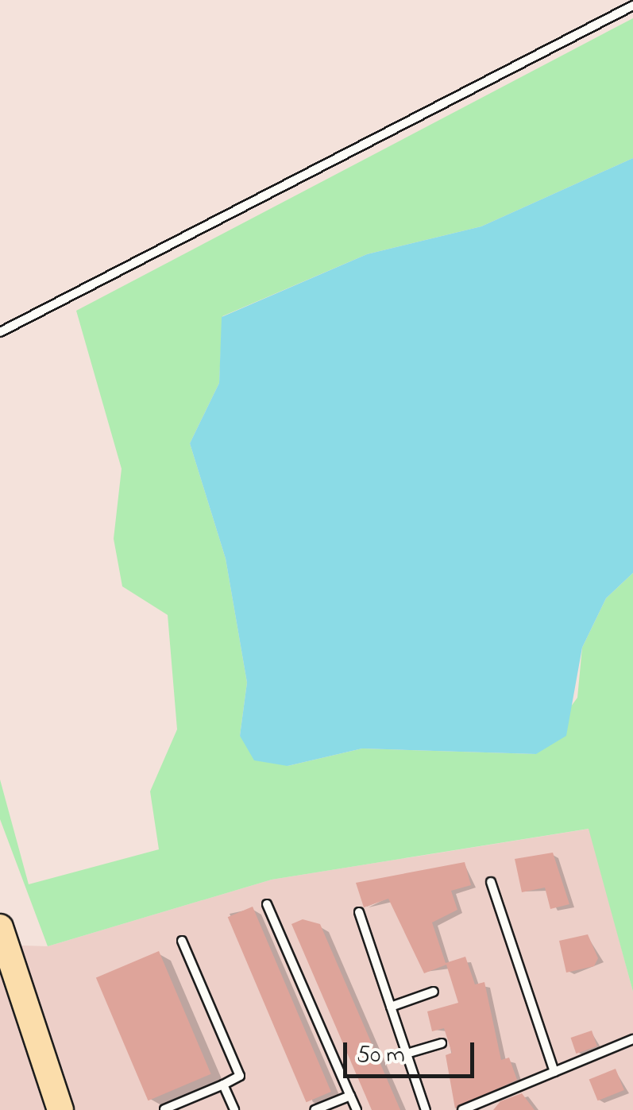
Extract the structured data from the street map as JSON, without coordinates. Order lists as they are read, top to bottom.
{
  "scale_bar": "50 m"
}
